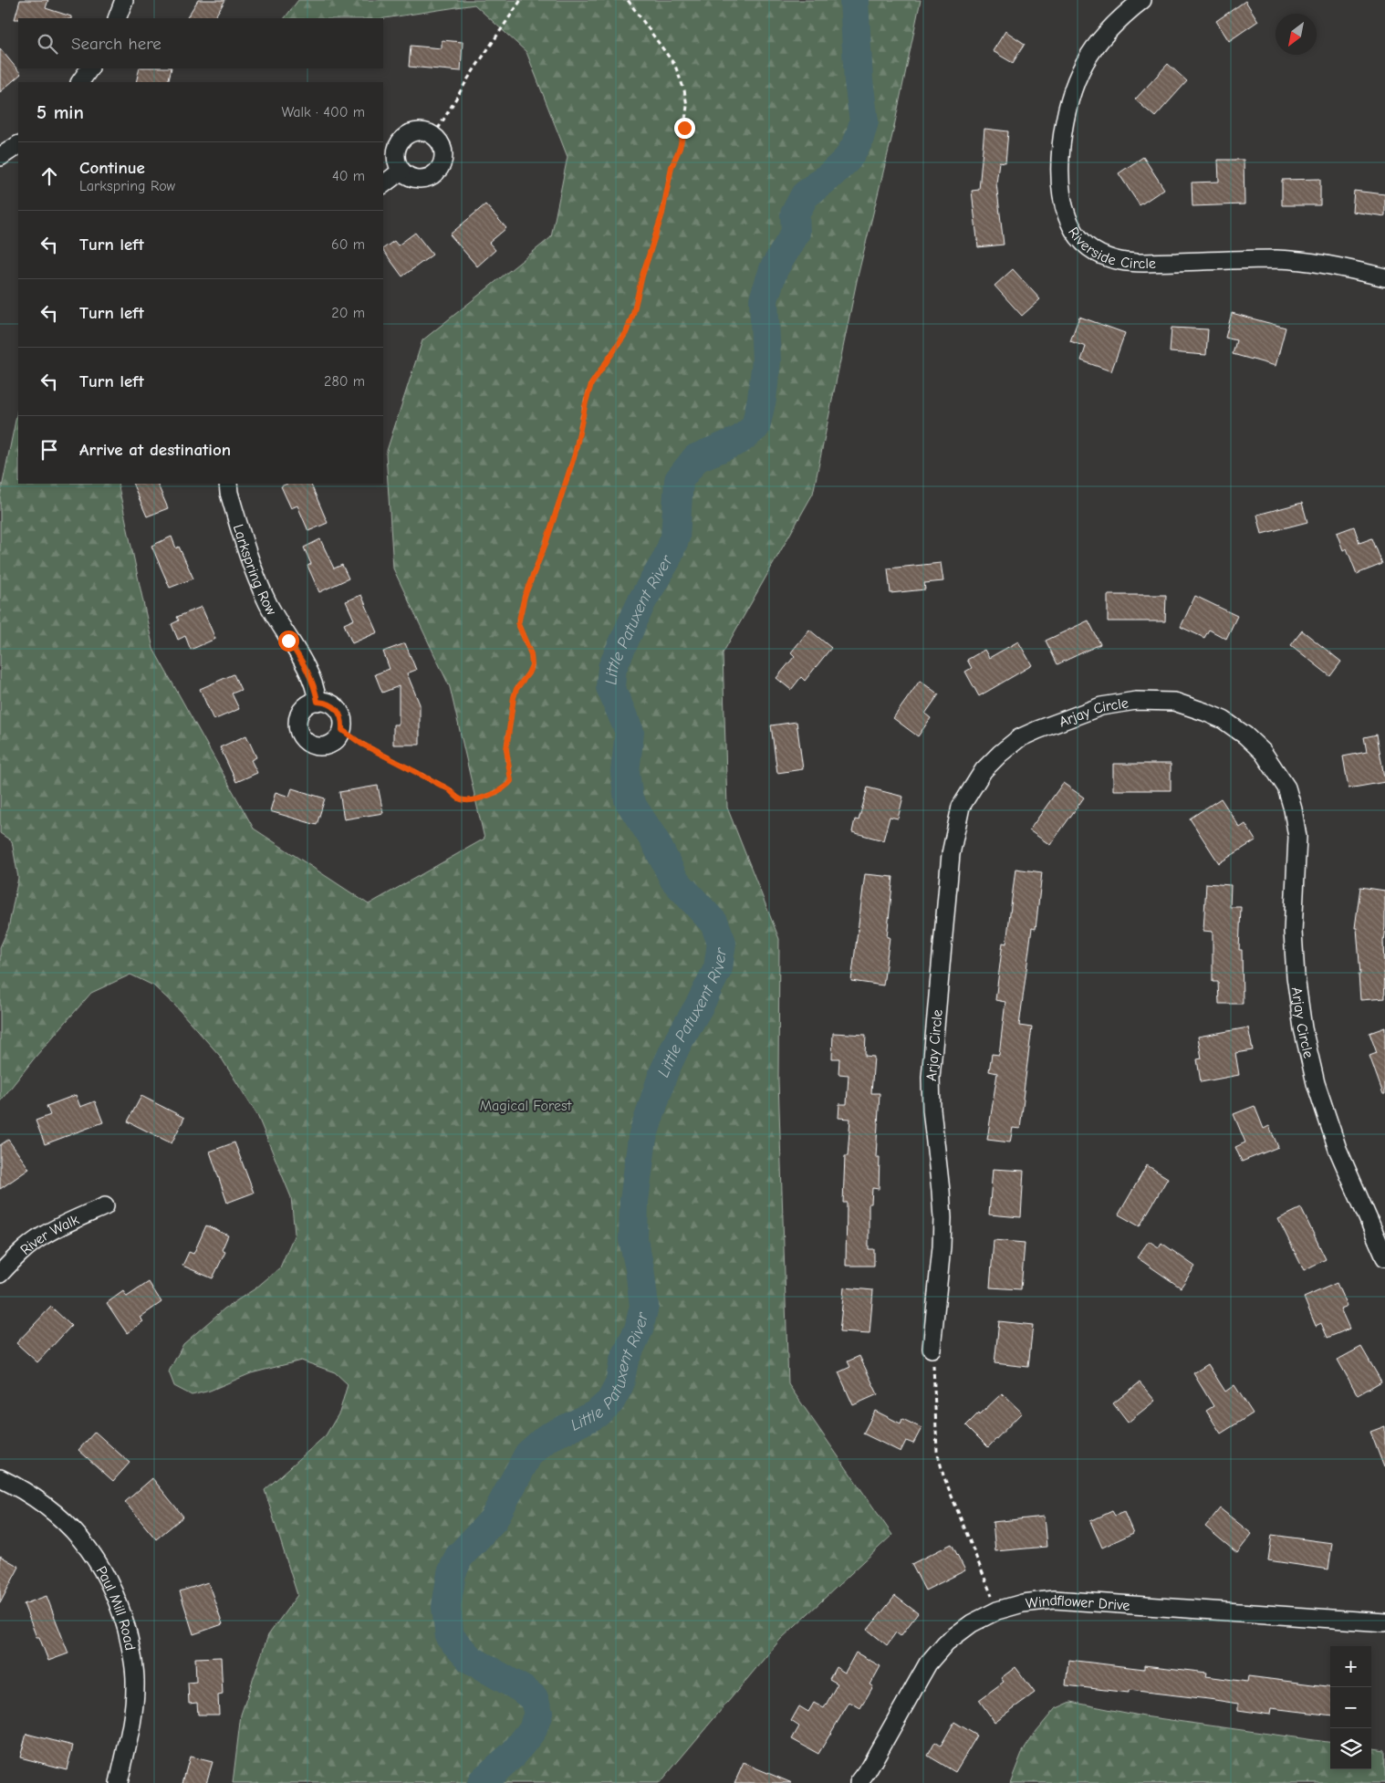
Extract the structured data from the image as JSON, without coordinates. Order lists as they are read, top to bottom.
{
  "streets": {
    "street": [
      "Riverside Circle",
      "Larkspring Row",
      "Arjay Circle",
      "River Walk",
      "Windflower Drive",
      "Paul Mill Road"
    ]
  },
  "water": ["Little Patuxent River"],
  "parks": ["Magical Forest"],
  "north": "bottom left",
  "page": {
    "search": "Search here",
    "heading": ["5 min", "Walk · 400 m"],
    "list": [
      ["Continue", "Larkspring Row", "40 m"],
      ["Turn left", "60 m"],
      ["Turn left", "20 m"],
      ["Turn left", "280 m"],
      "Arrive at destination"
    ],
    "map_buttons": ["+", "−"]
  }
}
